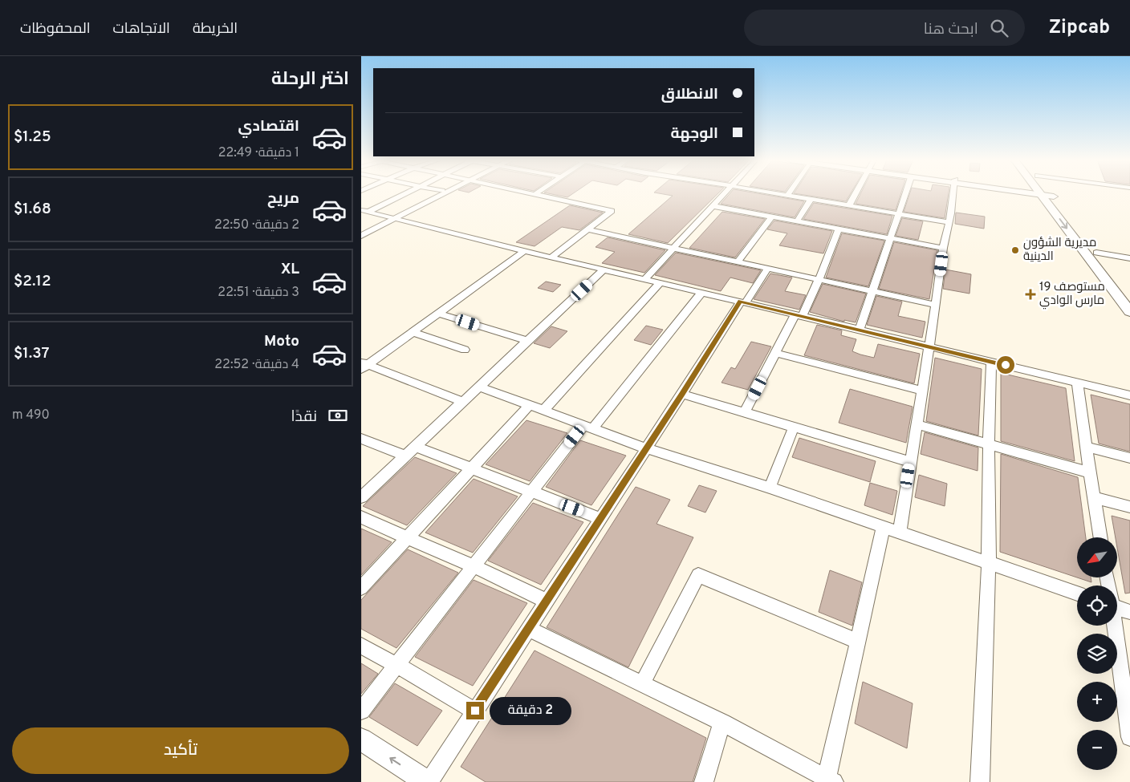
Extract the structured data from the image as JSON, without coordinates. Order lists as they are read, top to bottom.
{
  "places": {
    "other": ["مديرية الشؤون الدينية"],
    "health": ["مستوصف 19 مارس الوادي"]
  },
  "north": "bottom left",
  "page": {
    "header": "Zipcab",
    "search": "ابحث هنا",
    "nav": ["الخريطة", "الاتجاهات", "المحفوظات"],
    "heading": "اختر الرحلة",
    "banner": ["الانطلاق", "الوجهة"],
    "list": [
      {
        "name": "اقتصادي",
        "note": "1 دقيقة · 22:49",
        "value": "$1.25"
      },
      {
        "name": "مريح",
        "note": "2 دقيقة · 22:50",
        "value": "$1.68"
      },
      {
        "name": "XL",
        "note": "3 دقيقة · 22:51",
        "value": "$2.12"
      },
      {
        "name": "Moto",
        "note": "4 دقيقة · 22:52",
        "value": "$1.37"
      }
    ],
    "pay": ["نقدًا", "490 m"],
    "map_buttons": ["+", "−"],
    "bubble": "2 دقيقة",
    "buttons": "تأكيد"
  }
}
